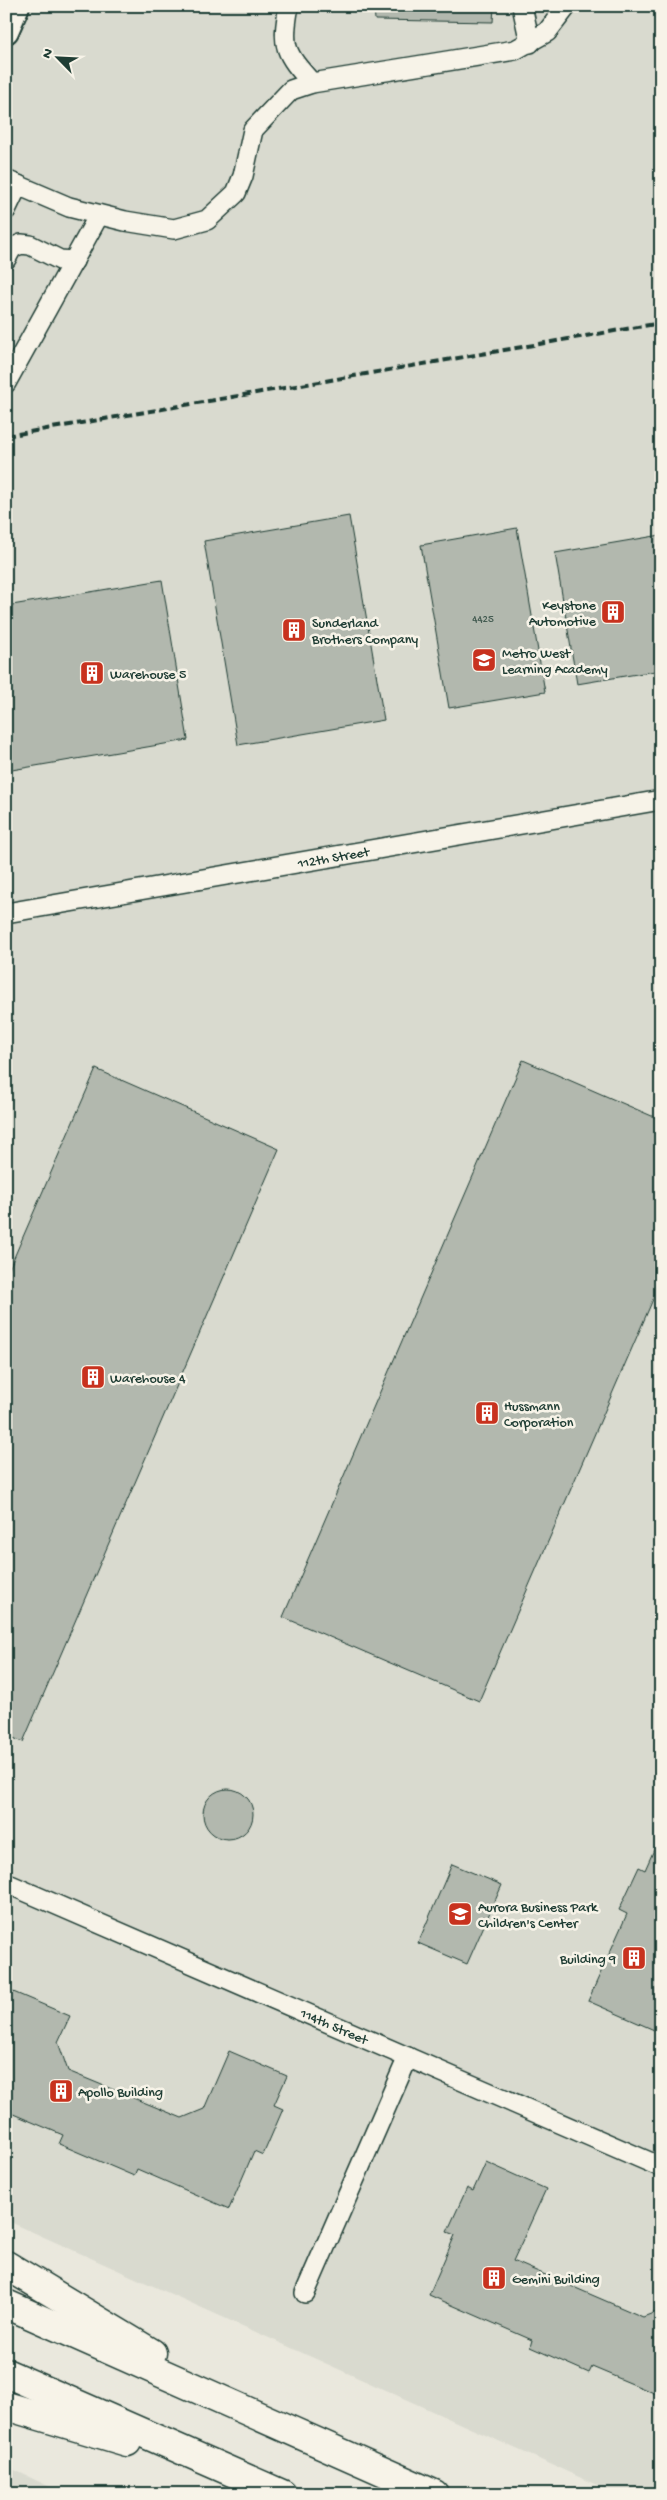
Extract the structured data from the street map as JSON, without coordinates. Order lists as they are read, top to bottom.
{
  "streets": {
    "street": ["112th Street", "114th Street"]
  },
  "places": {
    "building": [
      "Keystone Automotive",
      "Sunderland Brothers Company",
      "Warehouse 5",
      "Warehouse 4",
      "Hussmann Corporation",
      "Building 9",
      "Apollo Building",
      "Gemini Building"
    ],
    "school or university": ["Metro West Learning Academy", "Aurora Business Park Children's Center"]
  },
  "house_numbers": ["4425"],
  "north": "top left"
}
